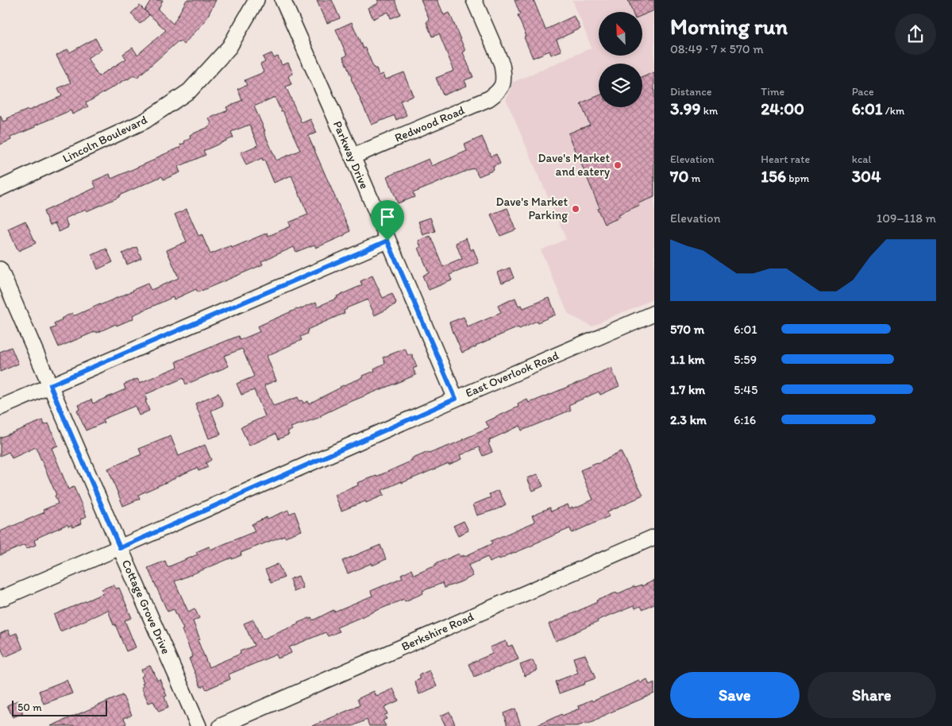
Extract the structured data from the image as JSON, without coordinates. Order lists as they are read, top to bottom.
{
  "streets": {
    "street": [
      "Redwood Road",
      "Lincoln Boulevard",
      "Parkway Drive",
      "East Overlook Road",
      "Cottage Grove Drive",
      "Berkshire Road"
    ]
  },
  "crossings": [
    ["Redwood Road", "Parkway Drive"],
    ["Parkway Drive", "East Overlook Road"],
    ["East Overlook Road", "Cottage Grove Drive"]
  ],
  "places": ["Dave's Market and eatery", "Dave's Market Parking"],
  "scale_bar": "50 m",
  "north": "top left",
  "page": {
    "heading": ["Morning run", "08:49 · 7 × 570 m"],
    "stats": [
      ["Distance", "3.99 km"],
      ["Time", "24:00"],
      ["Pace", "6:01 /km"],
      ["Elevation", "70 m"],
      ["Heart rate", "156 bpm"],
      ["kcal", "304"]
    ],
    "chart": ["Elevation", "109–118 m"],
    "list": [
      {
        "name": "570 m",
        "note": "6:01"
      },
      {
        "name": "1.1 km",
        "note": "5:59"
      },
      {
        "name": "1.7 km",
        "note": "5:45"
      },
      {
        "name": "2.3 km",
        "note": "6:16"
      }
    ],
    "buttons": ["Save", "Share"],
    "scale": "50 m"
  }
}
